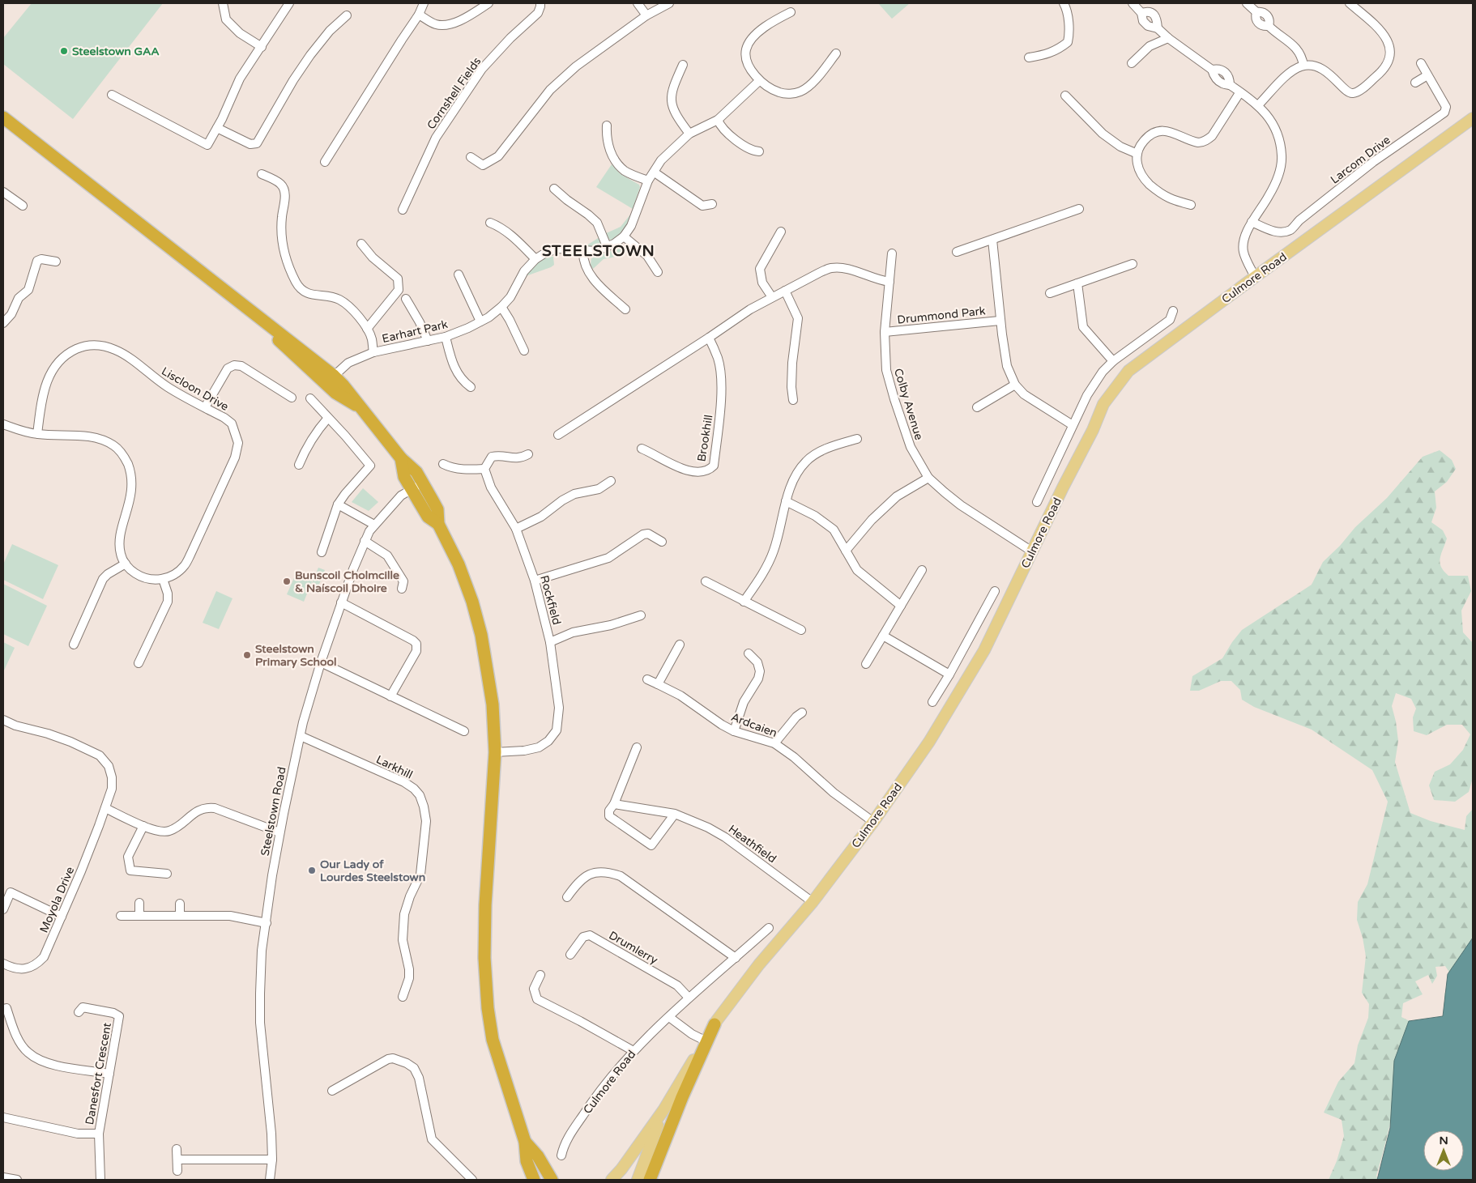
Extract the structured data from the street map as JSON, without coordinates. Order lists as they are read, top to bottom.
{
  "streets": {
    "main road": ["Culmore Road"],
    "street": [
      "Cornshell Fields",
      "Larcom Drive",
      "Drummond Park",
      "Earhart Park",
      "Liscloon Drive",
      "Colby Avenue",
      "Brookhill",
      "Rockfield",
      "Ardcaien",
      "Larkhill",
      "Steelstown Road",
      "Heathfield",
      "Moyola Drive",
      "Drumlerry",
      "Danesfort Crescent"
    ]
  },
  "crossings": [
    ["Culmore Road", "Colby Avenue"],
    ["Culmore Road", "Ardcaien"],
    ["Culmore Road", "Heathfield"],
    ["Culmore Road", "Drumlerry"],
    ["Drummond Park", "Colby Avenue"],
    ["Larkhill", "Steelstown Road"]
  ],
  "districts": ["STEELSTOWN"],
  "places": [
    "Steelstown GAA",
    "Bunscoil Cholmcille & Naíscoil Dhoire",
    "Steelstown Primary School",
    "Our Lady of Lourdes Steelstown"
  ],
  "north": "top"
}
